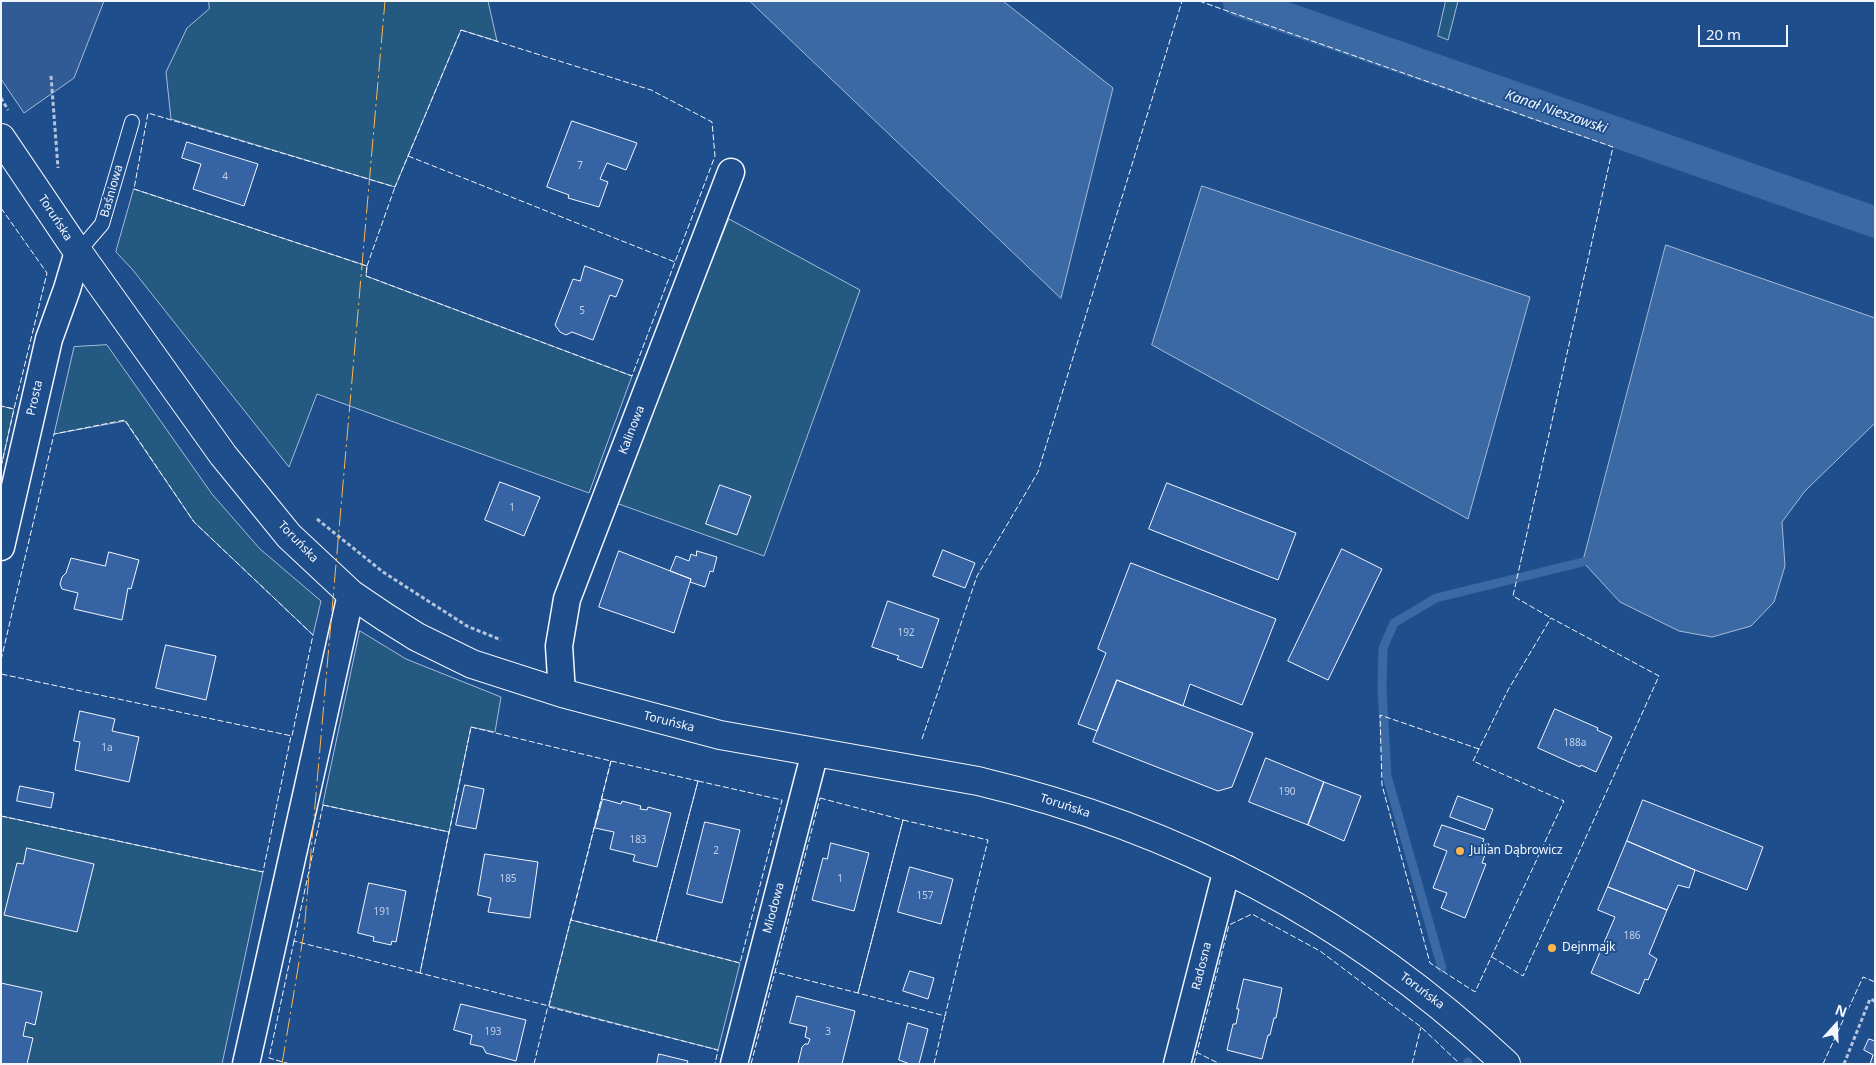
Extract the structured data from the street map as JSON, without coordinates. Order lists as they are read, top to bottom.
{
  "streets": {
    "main road": ["Toruńska"],
    "street": [
      "Prosta",
      "Kalinowa",
      "Miodowa",
      "Radosna"
    ],
    "lane": ["Baśniowa"]
  },
  "crossings": [
    ["Baśniowa", "Toruńska"],
    ["Baśniowa", "Prosta"],
    ["Toruńska", "Prosta"],
    ["Toruńska", "Kalinowa"],
    ["Toruńska", "Miodowa"],
    ["Toruńska", "Radosna"]
  ],
  "water": ["Kanał Nieszawski"],
  "places": ["Julian Dąbrowicz", "Dejnmajk"],
  "house_numbers": [
    "7",
    "4",
    "5",
    "1",
    "192",
    "188a",
    "1a",
    "190",
    "183",
    "2",
    "185",
    "1",
    "157",
    "191",
    "186",
    "193",
    "3"
  ],
  "scale_bar": "20 m",
  "north": "top"
}
